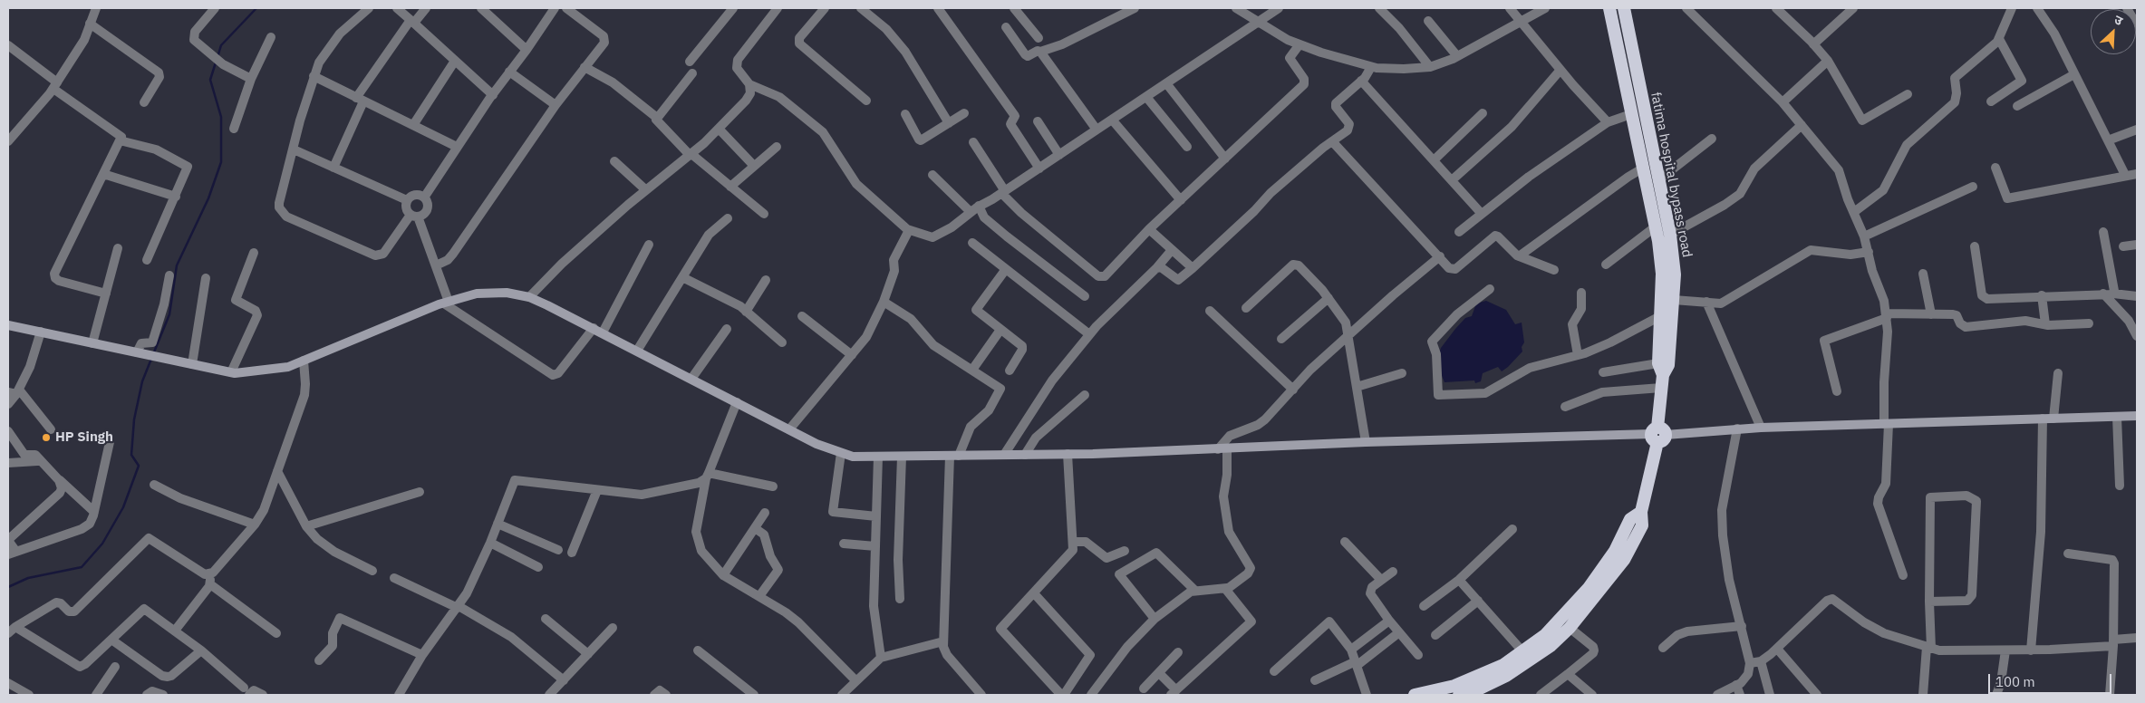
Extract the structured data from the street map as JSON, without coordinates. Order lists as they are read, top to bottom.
{
  "streets": {
    "highway": ["fatima hospital bypass road"]
  },
  "places": ["HP Singh"],
  "scale_bar": "100 m",
  "north": "top right"
}
